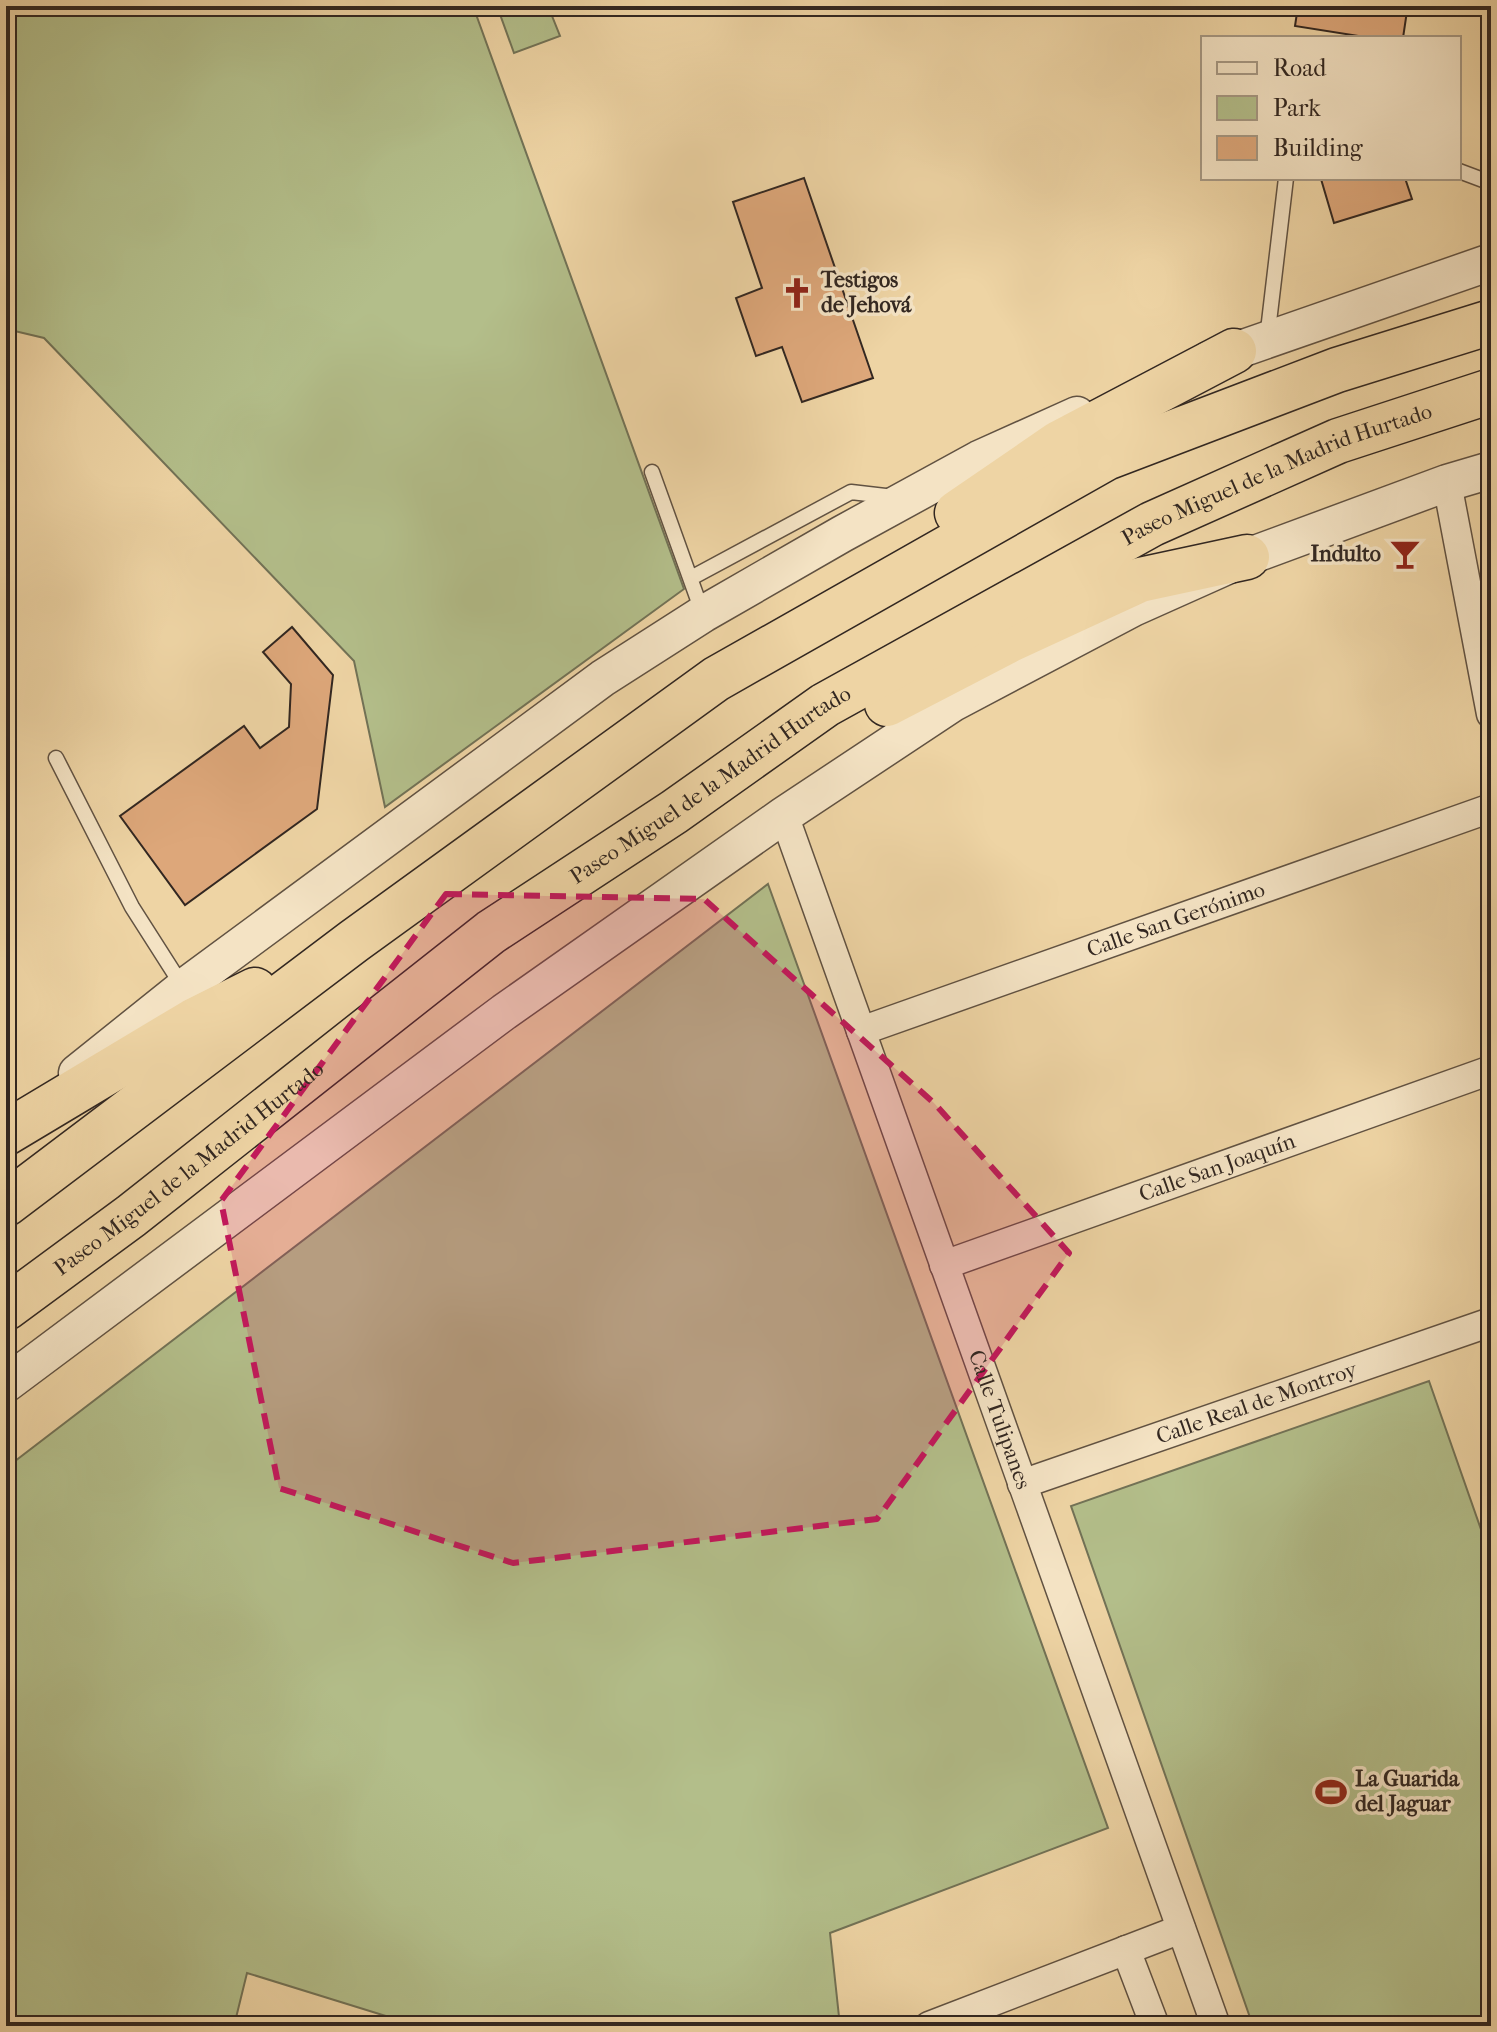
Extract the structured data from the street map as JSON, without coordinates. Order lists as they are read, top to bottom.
{
  "streets": {
    "highway": ["Paseo Miguel de la Madrid Hurtado"],
    "street": [
      "Calle San Gerónimo",
      "Calle San Joaquín",
      "Calle Real de Montroy",
      "Calle Tulipanes"
    ]
  },
  "crossings": [
    ["Calle San Gerónimo", "Calle Tulipanes"],
    ["Calle San Joaquín", "Calle Tulipanes"],
    ["Calle Real de Montroy", "Calle Tulipanes"]
  ],
  "places": {
    "church": ["Testigos de Jehová"],
    "bar": ["Indulto"],
    "sports": ["La Guarida del Jaguar"]
  },
  "legend": ["Road", "Park", "Building"]
}
